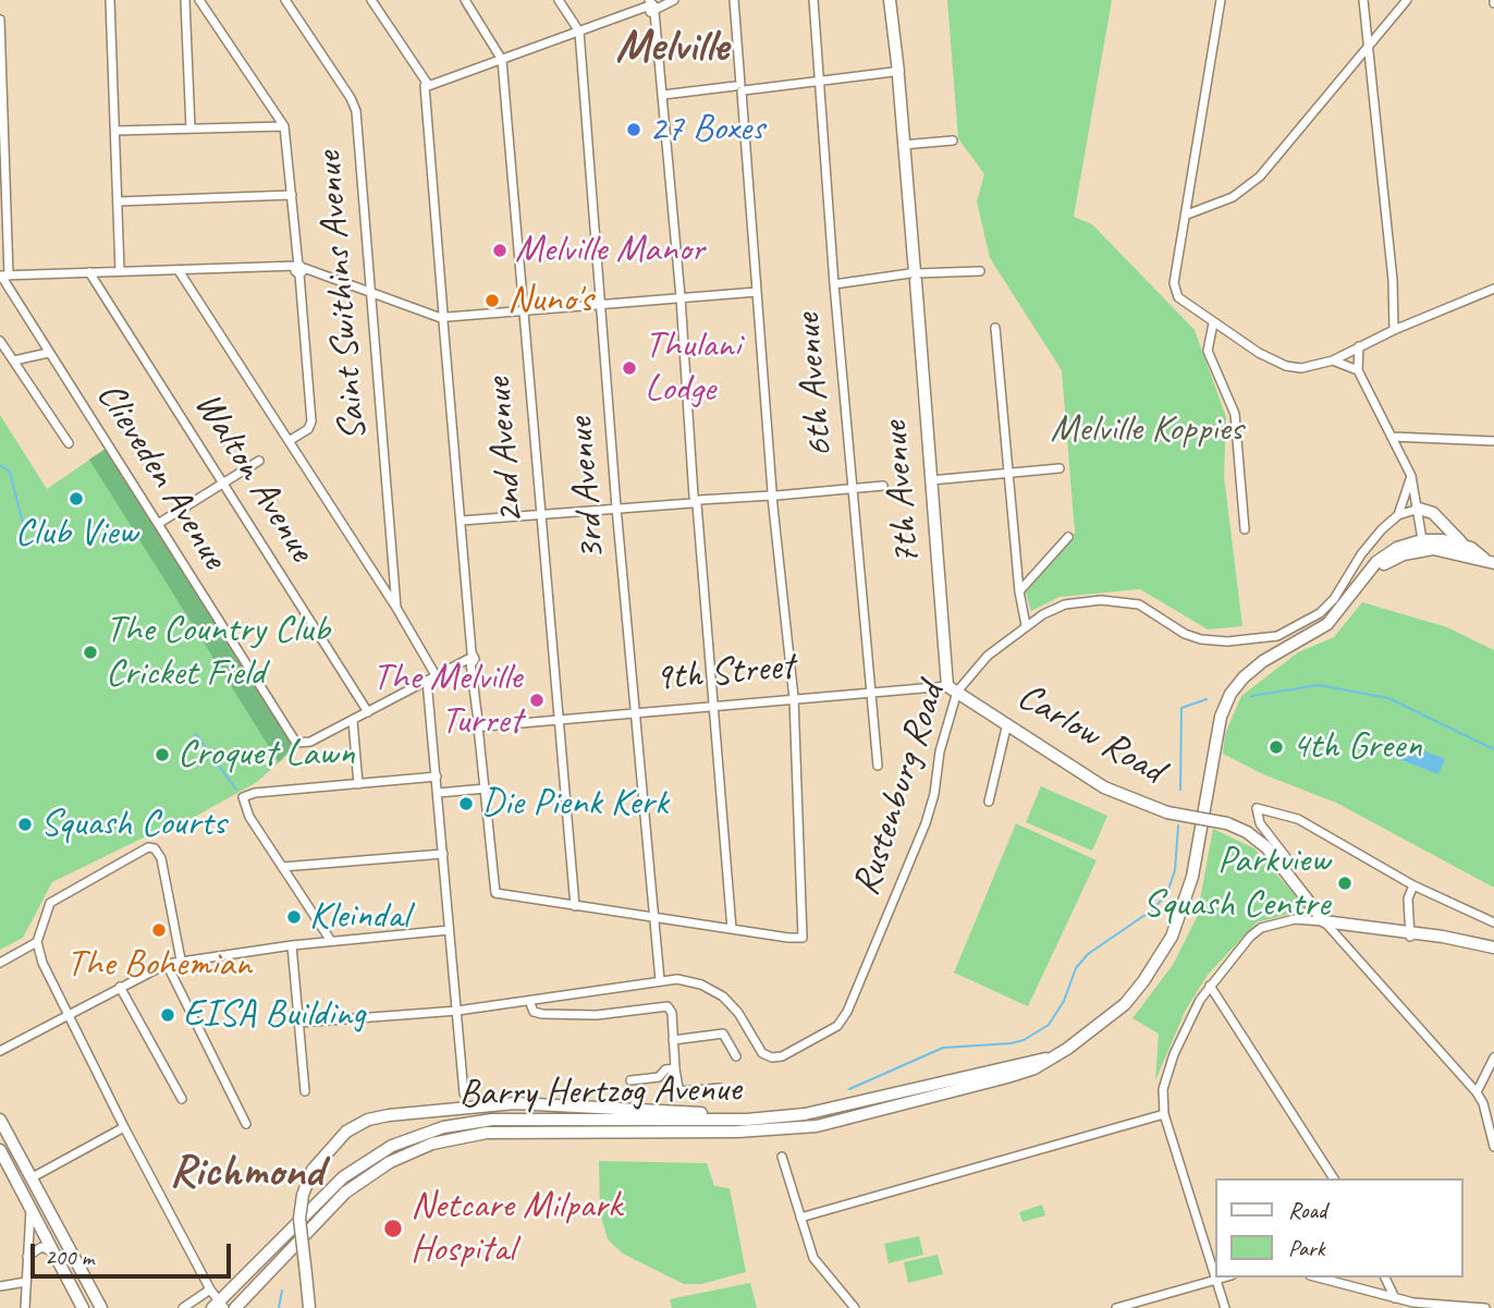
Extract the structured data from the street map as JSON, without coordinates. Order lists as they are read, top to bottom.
{
  "streets": {
    "main road": ["7th Avenue", "Carlow Road", "Barry Hertzog Avenue"],
    "street": [
      "Saint Swithins Avenue",
      "6th Avenue",
      "2nd Avenue",
      "Clieveden Avenue",
      "Walton Avenue",
      "3rd Avenue",
      "9th Street",
      "Rustenburg Road"
    ]
  },
  "crossings": [
    ["6th Avenue", "9th Street"],
    ["2nd Avenue", "9th Street"],
    ["3rd Avenue", "9th Street"],
    ["3rd Avenue", "Rustenburg Road"],
    ["7th Avenue", "9th Street"],
    ["7th Avenue", "Carlow Road"],
    ["7th Avenue", "Rustenburg Road"],
    ["9th Street", "Carlow Road"],
    ["9th Street", "Rustenburg Road"],
    ["Carlow Road", "Rustenburg Road"]
  ],
  "districts": ["Melville", "Richmond"],
  "parks": ["Melville Koppies"],
  "places": [
    "27 Boxes",
    "Melville Manor",
    "Nuno's",
    "Thulani Lodge",
    "Club View",
    "The Country Club Cricket Field",
    "The Melville Turret",
    "4th Green",
    "Croquet Lawn",
    "Die Pienk Kerk",
    "Squash Courts",
    "Parkview Squash Centre",
    "Kleindal",
    "The Bohemian",
    "EISA Building",
    "Netcare Milpark Hospital"
  ],
  "legend": ["Road", "Park"],
  "scale_bar": "200 m"
}
